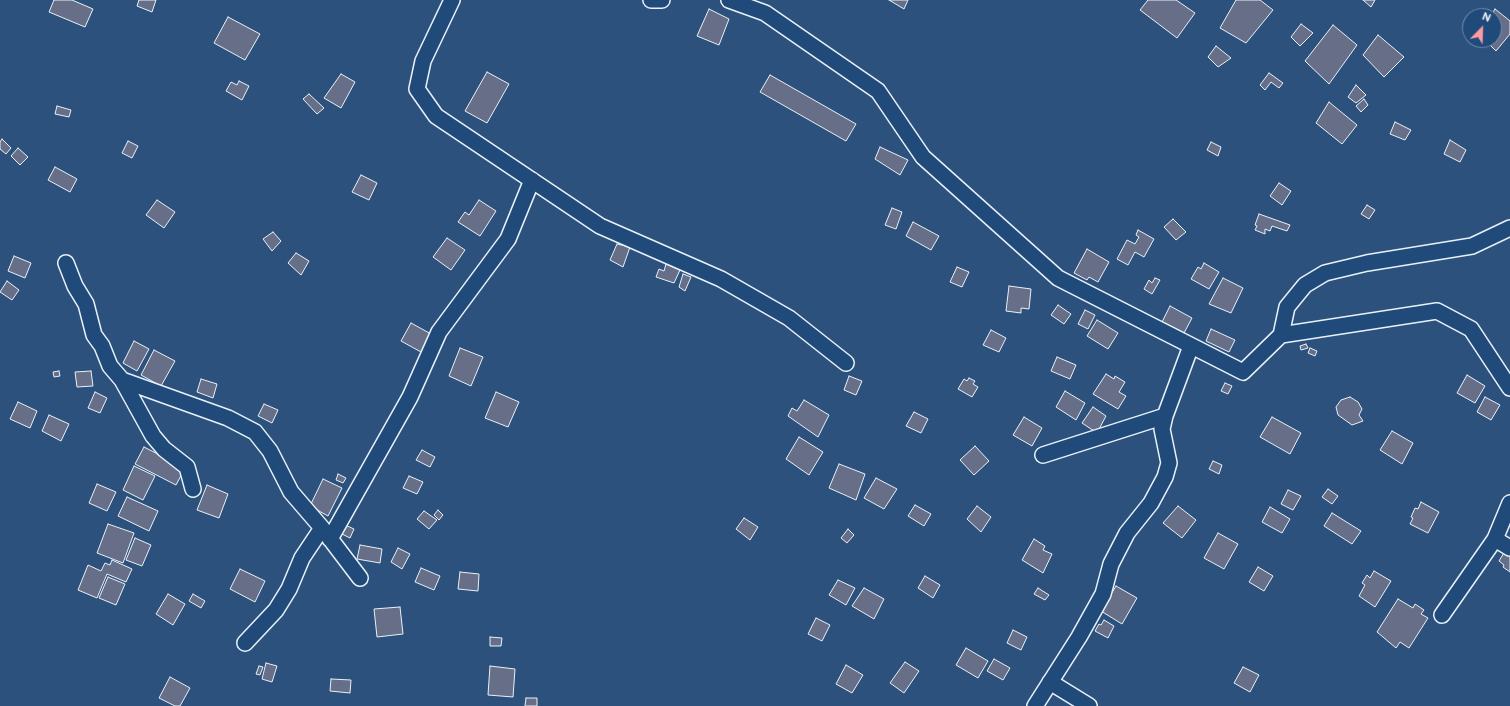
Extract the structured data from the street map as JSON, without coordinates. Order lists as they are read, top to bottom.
{
  "north": "top right"
}
